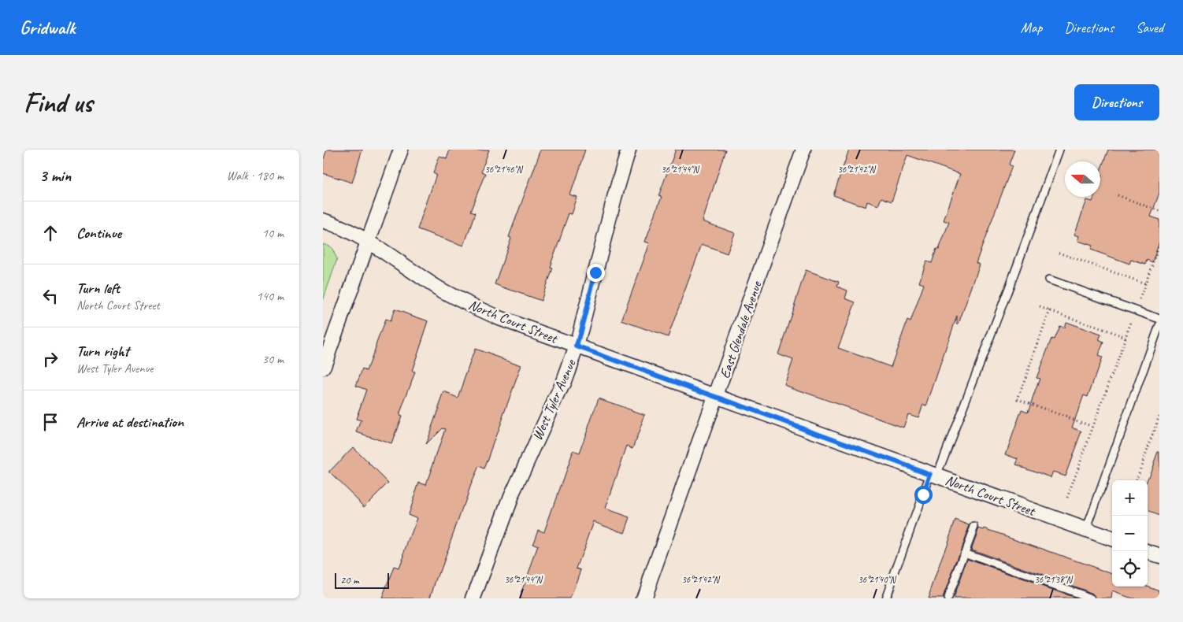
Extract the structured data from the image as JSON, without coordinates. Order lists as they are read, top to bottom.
{
  "streets": {
    "street": ["North Court Street", "East Glendale Avenue", "West Tyler Avenue"]
  },
  "crossings": [
    ["North Court Street", "East Glendale Avenue"],
    ["North Court Street", "West Tyler Avenue"]
  ],
  "scale_bar": "20 m",
  "north": "left",
  "page": {
    "header": "Gridwalk",
    "nav": ["Map", "Directions", "Saved"],
    "buttons": "Directions",
    "title": "Find us",
    "heading": ["3 min", "Walk · 180 m"],
    "list": [
      ["Continue", "10 m"],
      ["Turn left", "North Court Street", "140 m"],
      ["Turn right", "West Tyler Avenue", "30 m"],
      "Arrive at destination"
    ],
    "map_buttons": ["+", "−"],
    "scale": "20 m"
  },
  "coordinates": [
    "36°21'46\"N",
    "36°21'44\"N",
    "36°21'42\"N",
    "36°21'40\"N",
    "36°21'38\"N"
  ]
}
